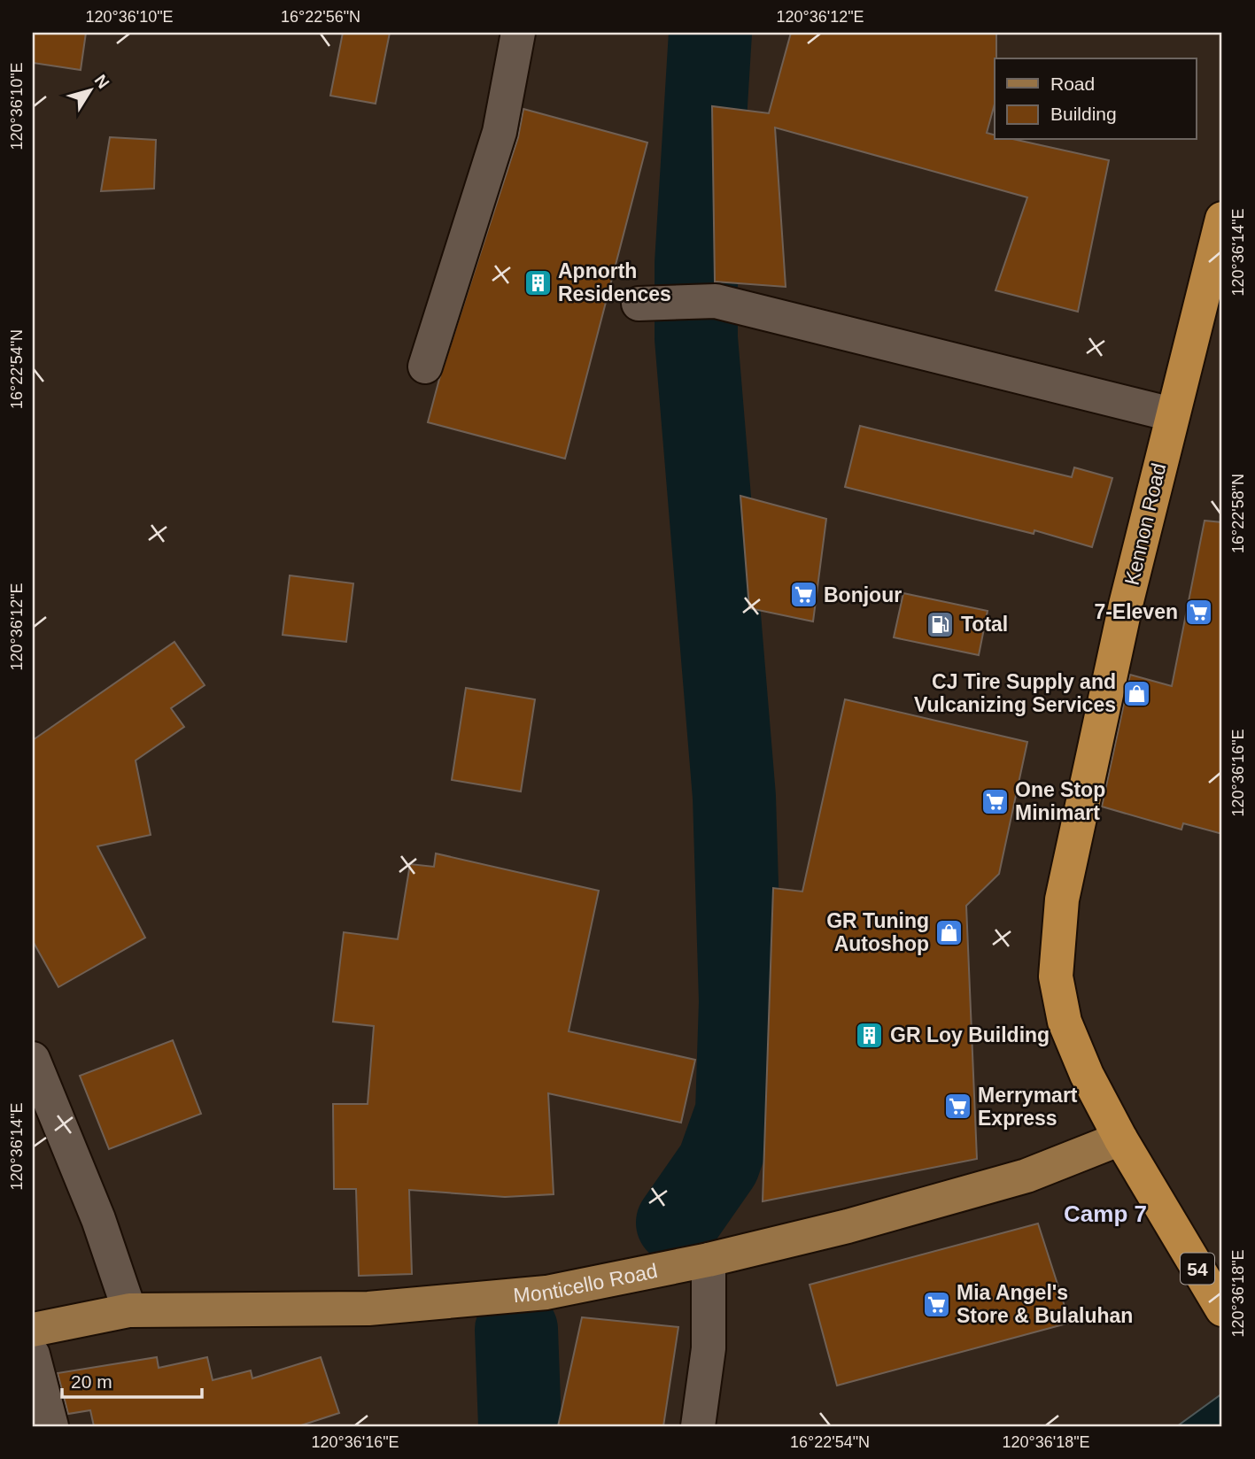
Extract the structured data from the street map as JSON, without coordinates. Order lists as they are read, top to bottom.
{
  "streets": {
    "highway": ["Kennon Road", "54"],
    "main road": ["Monticello Road"]
  },
  "crossings": [
    ["Kennon Road", "Monticello Road"]
  ],
  "districts": ["Camp 7"],
  "places": {
    "building": ["Apnorth Residences", "GR Loy Building"],
    "supermarket": [
      "Bonjour",
      "7-Eleven",
      "One Stop Minimart",
      "Merrymart Express",
      "Mia Angel's Store & Bulaluhan"
    ],
    "fuel station": ["Total"],
    "shop": ["CJ Tire Supply and Vulcanizing Services", "GR Tuning Autoshop"]
  },
  "legend": ["Road", "Building"],
  "scale_bar": "20 m",
  "north": "top right",
  "coordinates": [
    "120°36'10\"E",
    "16°22'56\"N",
    "120°36'12\"E",
    "120°36'14\"E",
    "16°22'54\"N",
    "16°22'58\"N",
    "120°36'16\"E",
    "120°36'18\"E"
  ]
}
